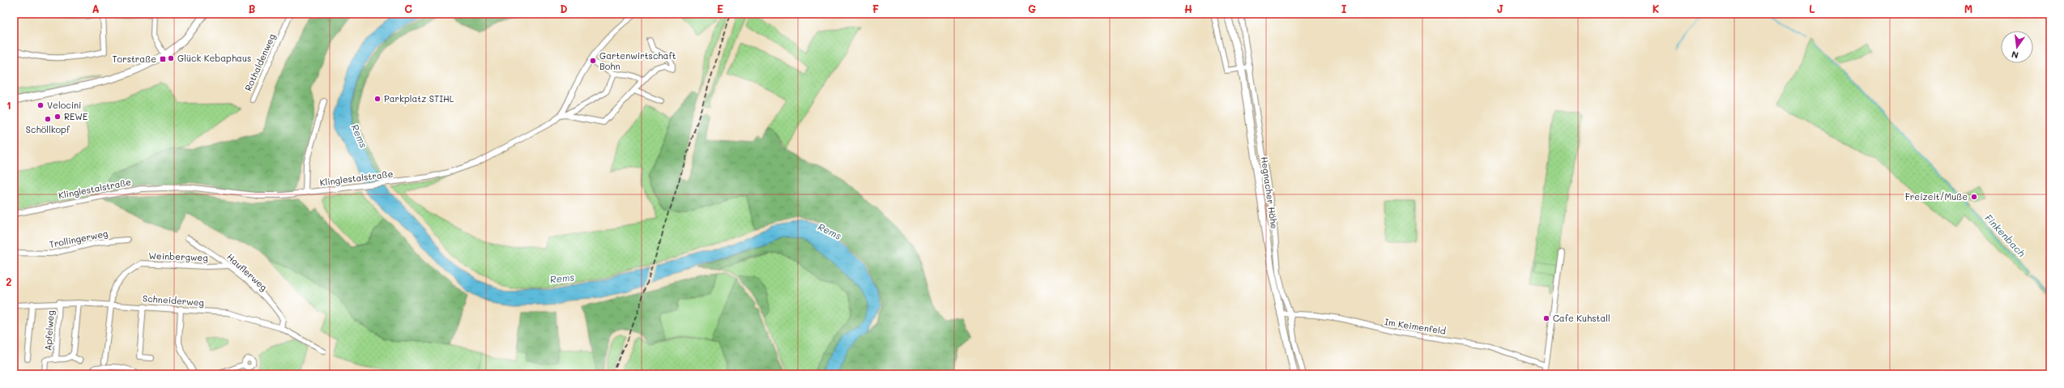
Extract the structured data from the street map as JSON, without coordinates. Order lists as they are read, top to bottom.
{
  "streets": {
    "main road": ["Hegnacher Höhe"],
    "street": [
      "Rothaldenweg",
      "Klinglestalstraße",
      "Trollingerweg",
      "Weinbergweg",
      "Hauflerweg",
      "Schneiderweg",
      "Im Keimenfeld",
      "Apfelweg"
    ]
  },
  "crossings": [
    ["Hegnacher Höhe", "Im Keimenfeld"],
    ["Weinbergweg", "Hauflerweg"],
    ["Weinbergweg", "Schneiderweg"],
    ["Hauflerweg", "Schneiderweg"],
    ["Schneiderweg", "Apfelweg"]
  ],
  "water": ["Rems", "Finkenbach"],
  "places": {
    "other": [
      "Glück Kebaphaus",
      "Gartenwirtschaft Bohn",
      "Parkplatz STIHL",
      "Velocini",
      "REWE",
      "Schöllkopf",
      "Freizeit/Muße",
      "Cafe Kuhstall"
    ],
    "transit": ["Torstraße"]
  },
  "north": "bottom",
  "grid": {
    "columns": [
      "A",
      "B",
      "C",
      "D",
      "E",
      "F",
      "G",
      "H",
      "I",
      "J",
      "K",
      "L",
      "M"
    ],
    "rows": ["1", "2"]
  }
}
